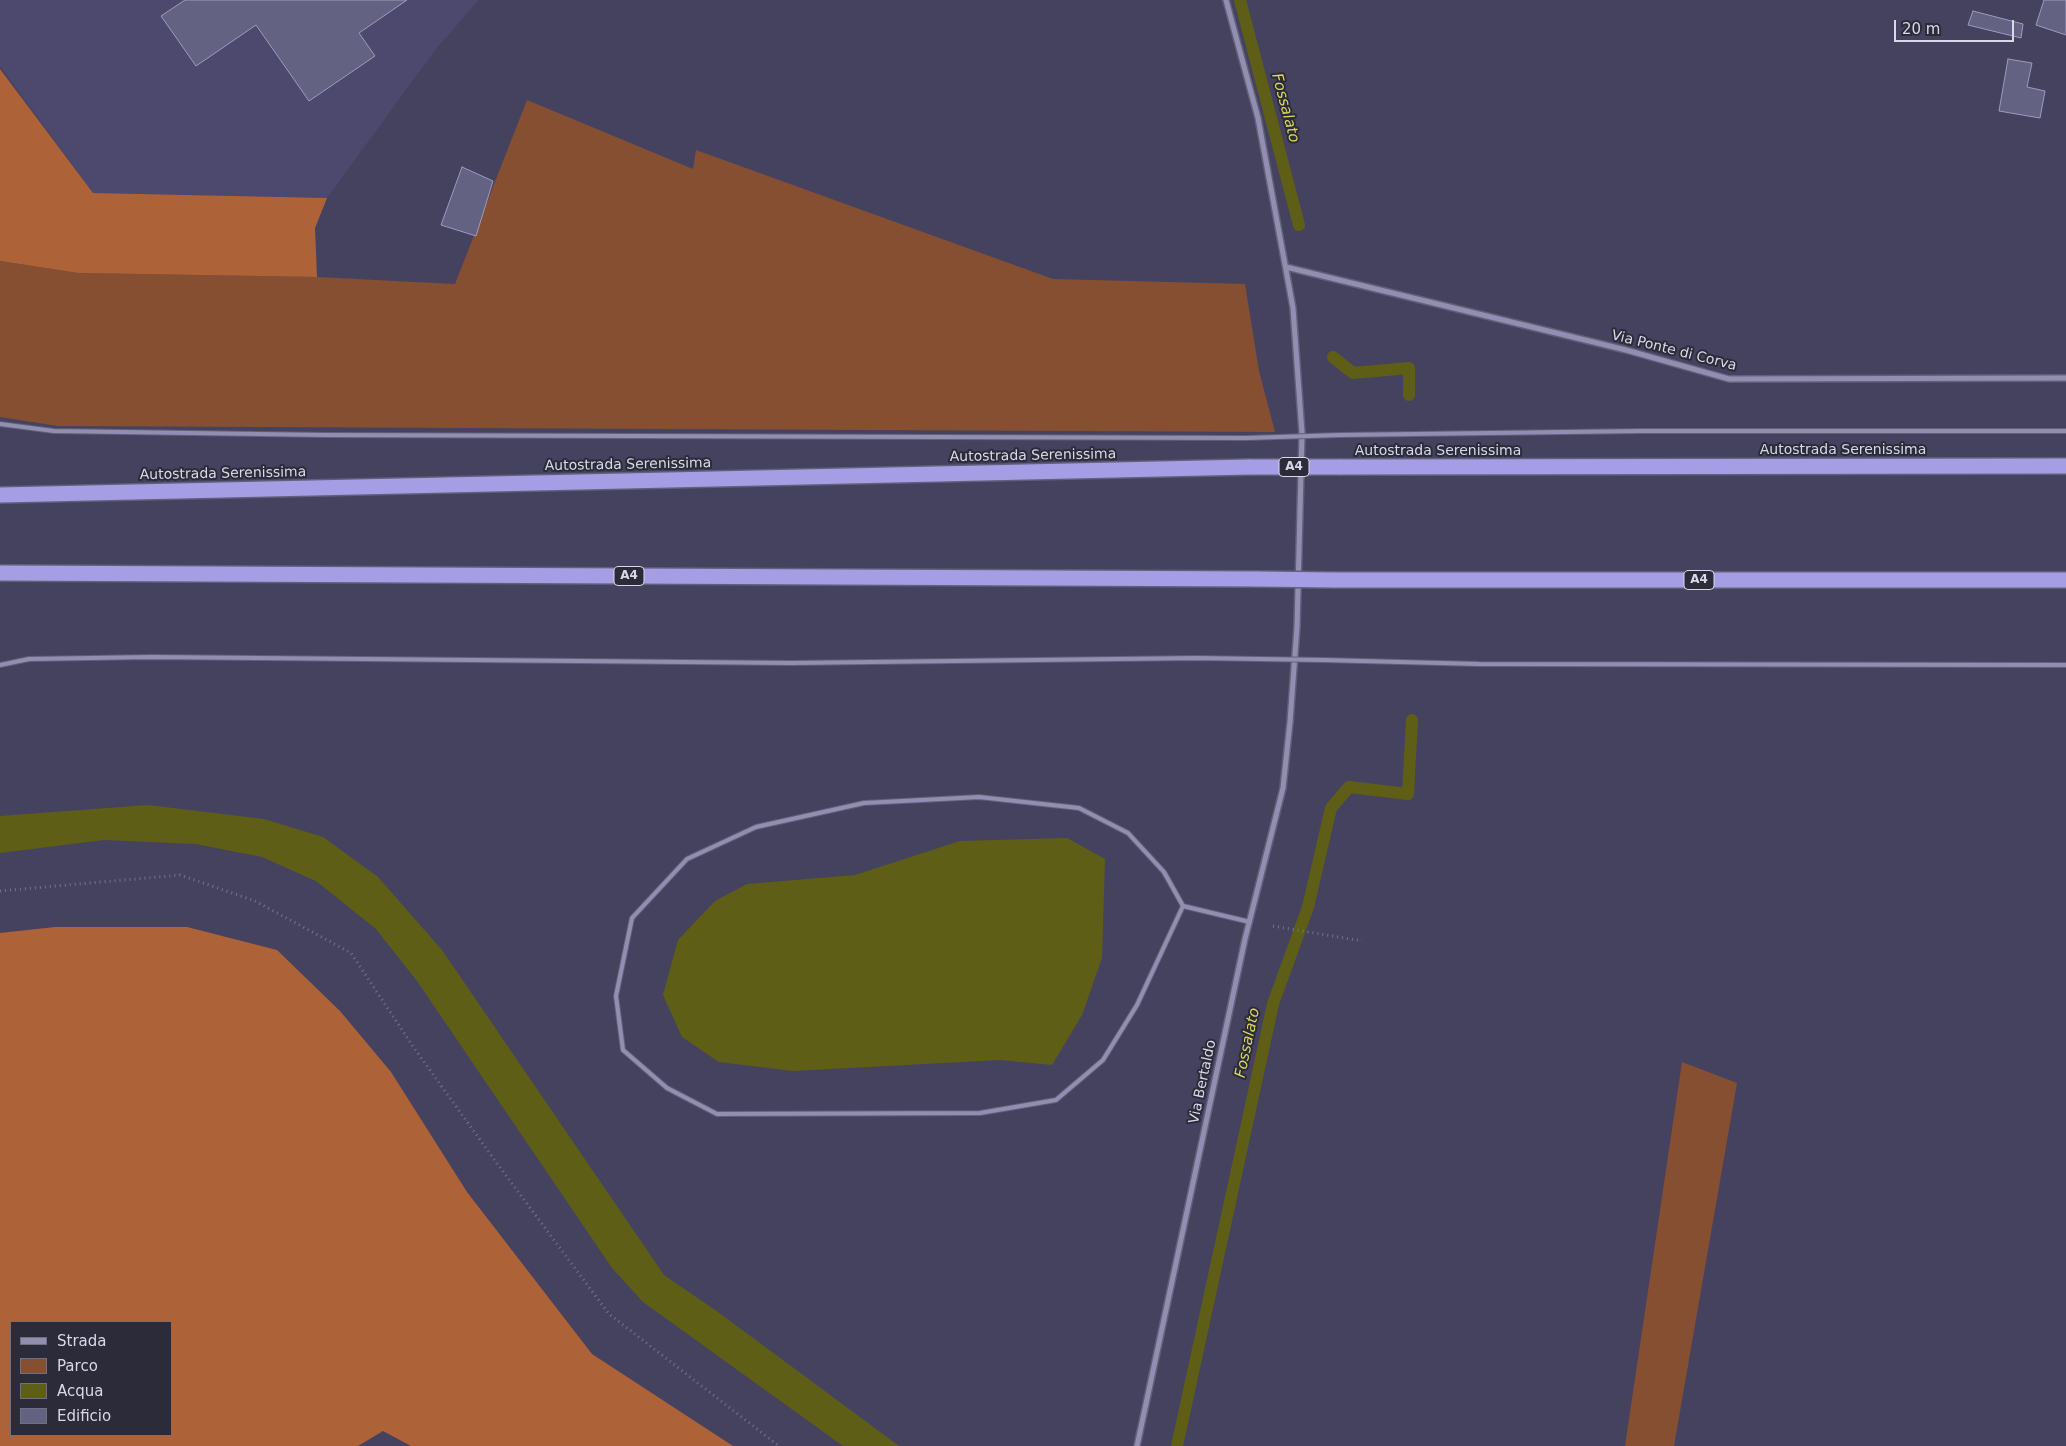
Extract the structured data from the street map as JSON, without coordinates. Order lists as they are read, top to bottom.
{
  "streets": {
    "highway": ["Autostrada Serenissima", "A4"],
    "street": ["Via Ponte di Corva", "Via Bertaldo"]
  },
  "crossings": [
    ["Via Ponte di Corva", "Via Bertaldo"]
  ],
  "water": ["Fossalato"],
  "legend": [
    "Strada",
    "Parco",
    "Acqua",
    "Edificio"
  ],
  "scale_bar": "20 m"
}
